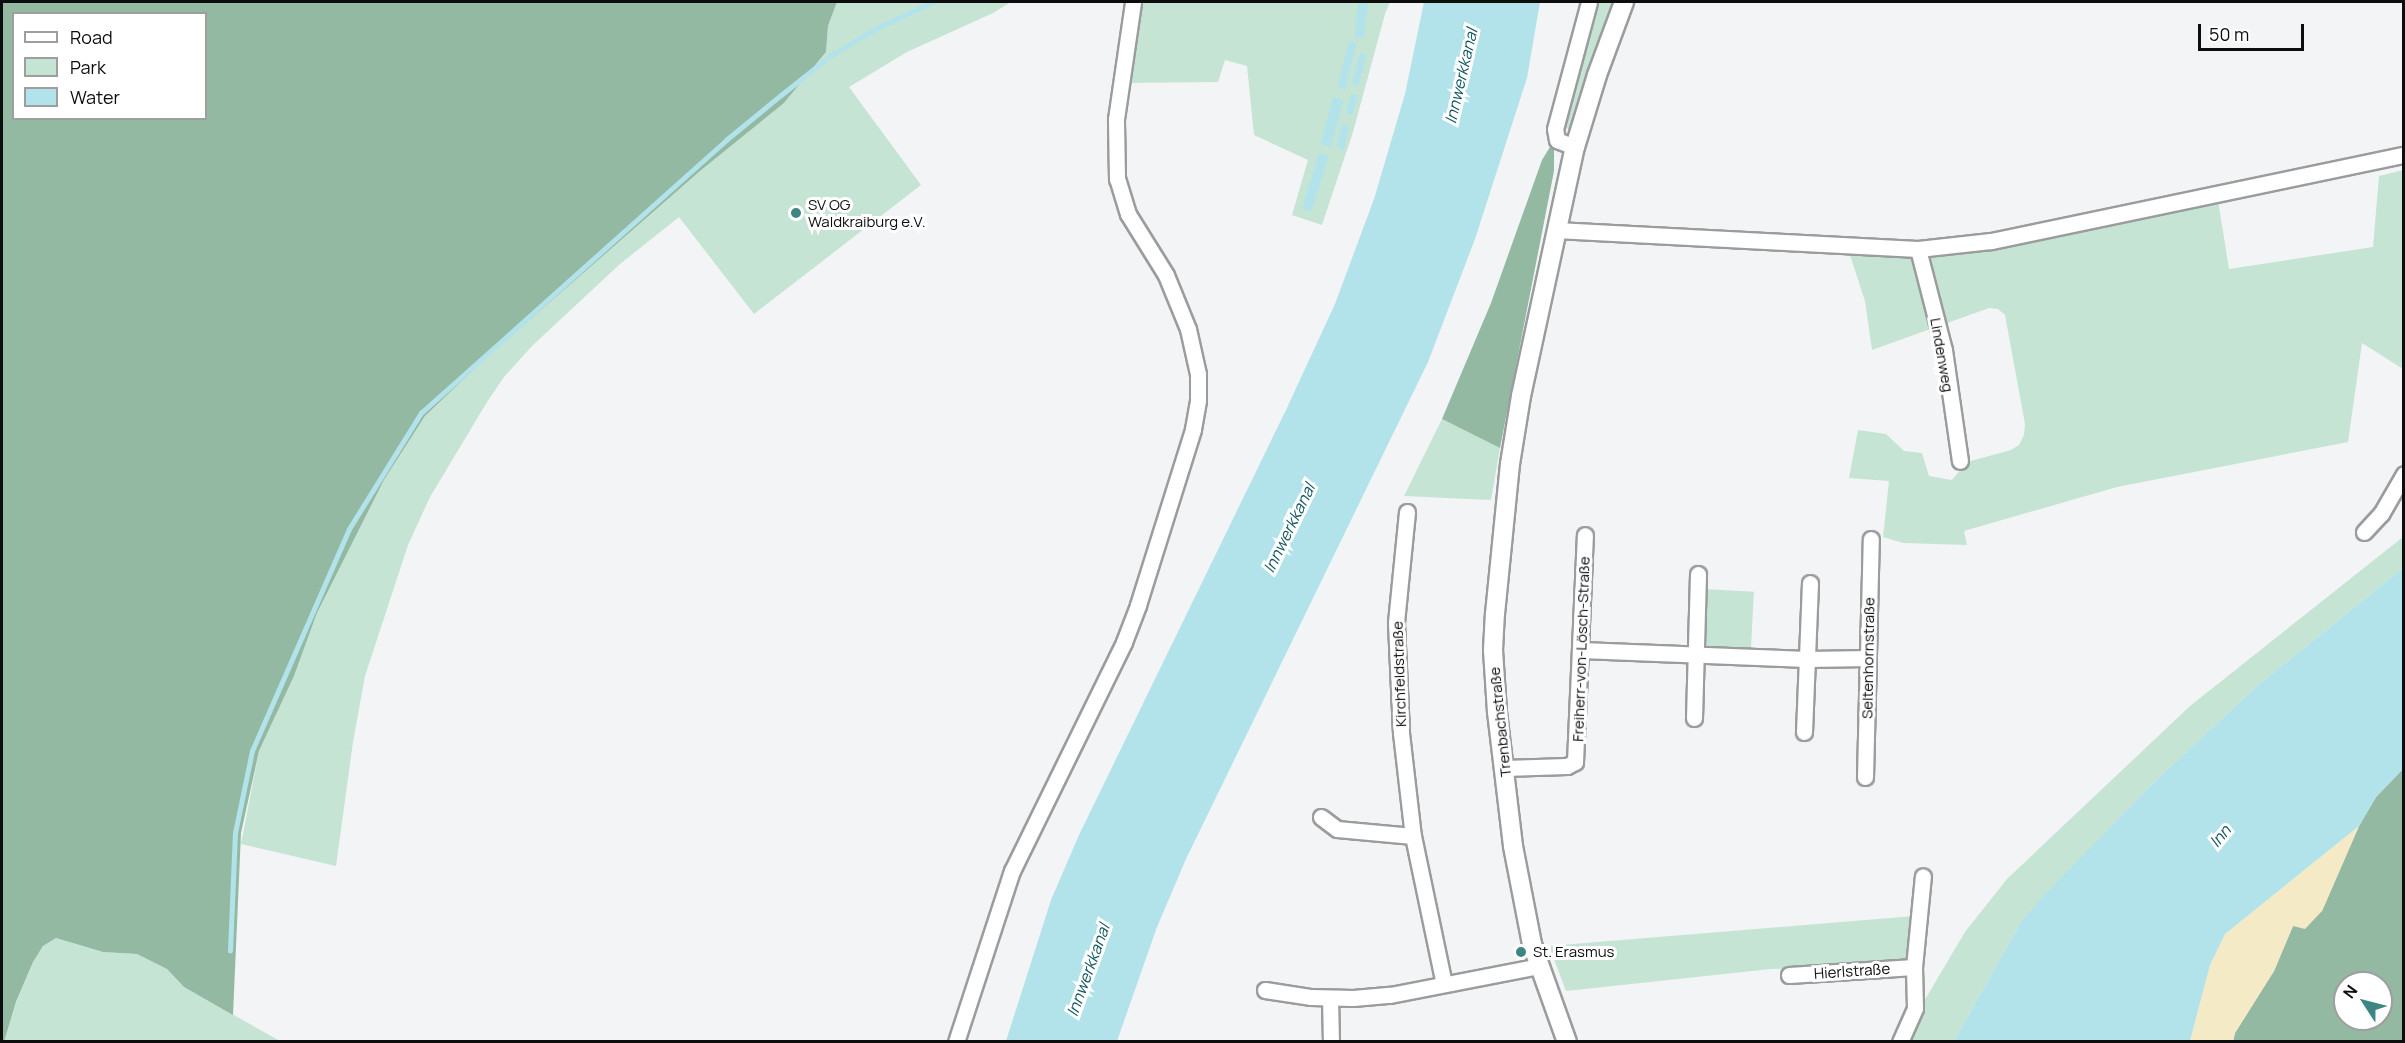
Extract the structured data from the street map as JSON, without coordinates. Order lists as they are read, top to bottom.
{
  "streets": {
    "street": [
      "Lindenweg",
      "Freiherr-von-Lösch-Straße",
      "Seltenhornstraße",
      "Kirchfeldstraße",
      "Trenbachstraße",
      "Hierlstraße"
    ]
  },
  "crossings": [
    ["Freiherr-von-Lösch-Straße", "Trenbachstraße"]
  ],
  "water": ["Innwerkkanal", "Inn"],
  "places": ["SV OG Waldkraiburg e.V.", "St. Erasmus"],
  "legend": ["Road", "Park", "Water"],
  "scale_bar": "50 m",
  "north": "top left"
}
